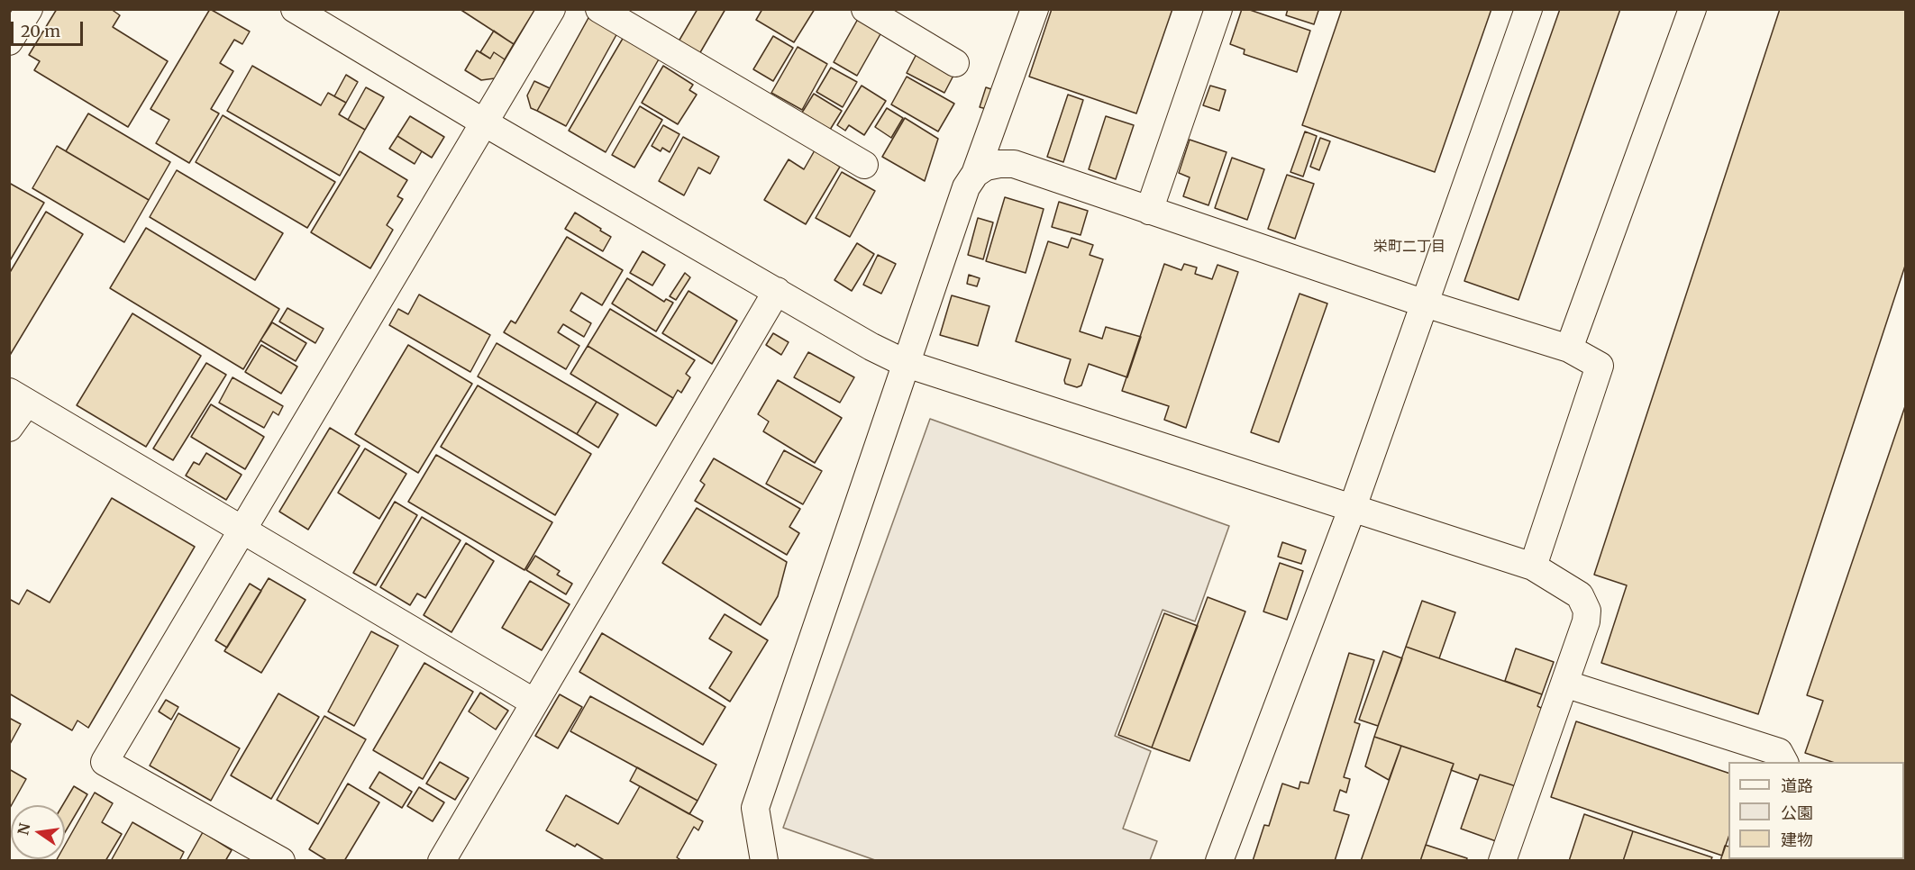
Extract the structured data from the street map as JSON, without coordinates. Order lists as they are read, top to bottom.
{
  "districts": ["栄町二丁目"],
  "legend": ["道路", "公園", "建物"],
  "scale_bar": "20 m",
  "north": "left"
}
